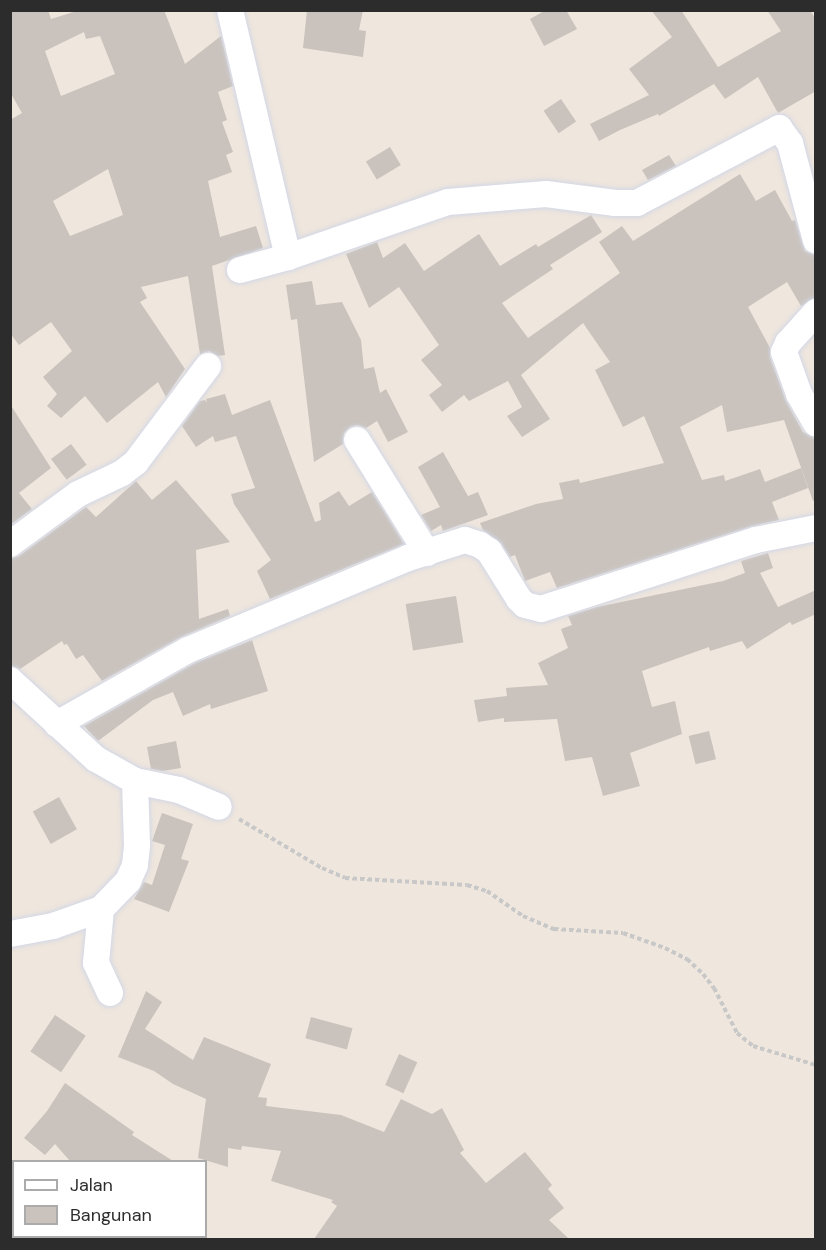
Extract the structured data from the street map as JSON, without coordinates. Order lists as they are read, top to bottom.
{
  "legend": ["Jalan", "Bangunan"]
}
